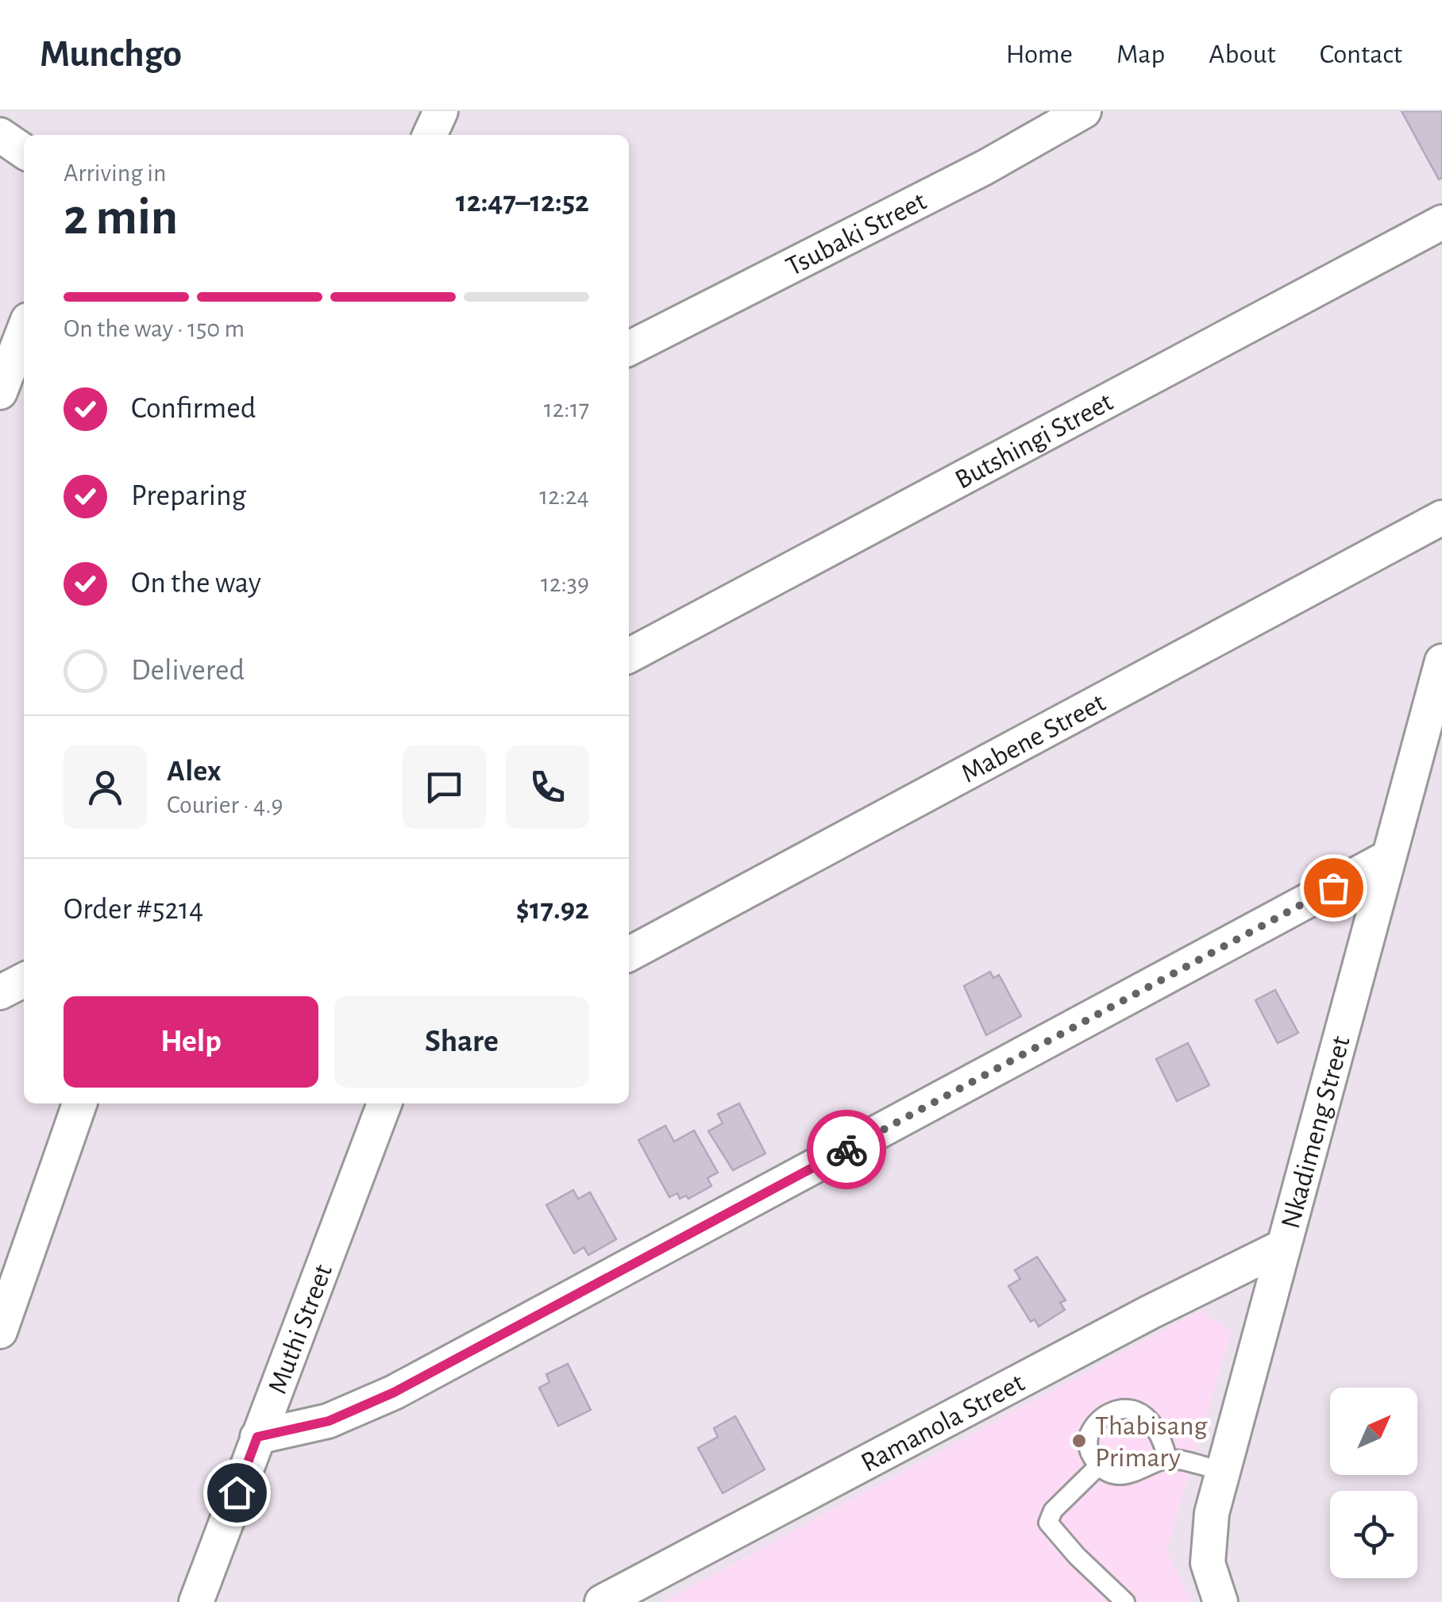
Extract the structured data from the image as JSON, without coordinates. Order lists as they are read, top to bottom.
{
  "streets": {
    "street": [
      "Tsubaki Street",
      "Butshingi Street",
      "Mabene Street",
      "Nkadimeng Street",
      "Muthi Street",
      "Ramanola Street"
    ]
  },
  "crossings": [
    ["Nkadimeng Street", "Ramanola Street"]
  ],
  "places": ["Thabisang Primary"],
  "north": "top right",
  "page": {
    "header": "Munchgo",
    "nav": [
      "Home",
      "Map",
      "About",
      "Contact"
    ],
    "heading": ["2 min", "Arriving in", "12:47–12:52"],
    "panel": [
      "Alex",
      "Courier · 4.9",
      "Order #5214",
      "$17.92"
    ],
    "bar": "On the way · 150 m",
    "list": [
      ["Confirmed", "12:17"],
      ["Preparing", "12:24"],
      ["On the way", "12:39"],
      "Delivered"
    ],
    "buttons": ["Help", "Share"]
  }
}
